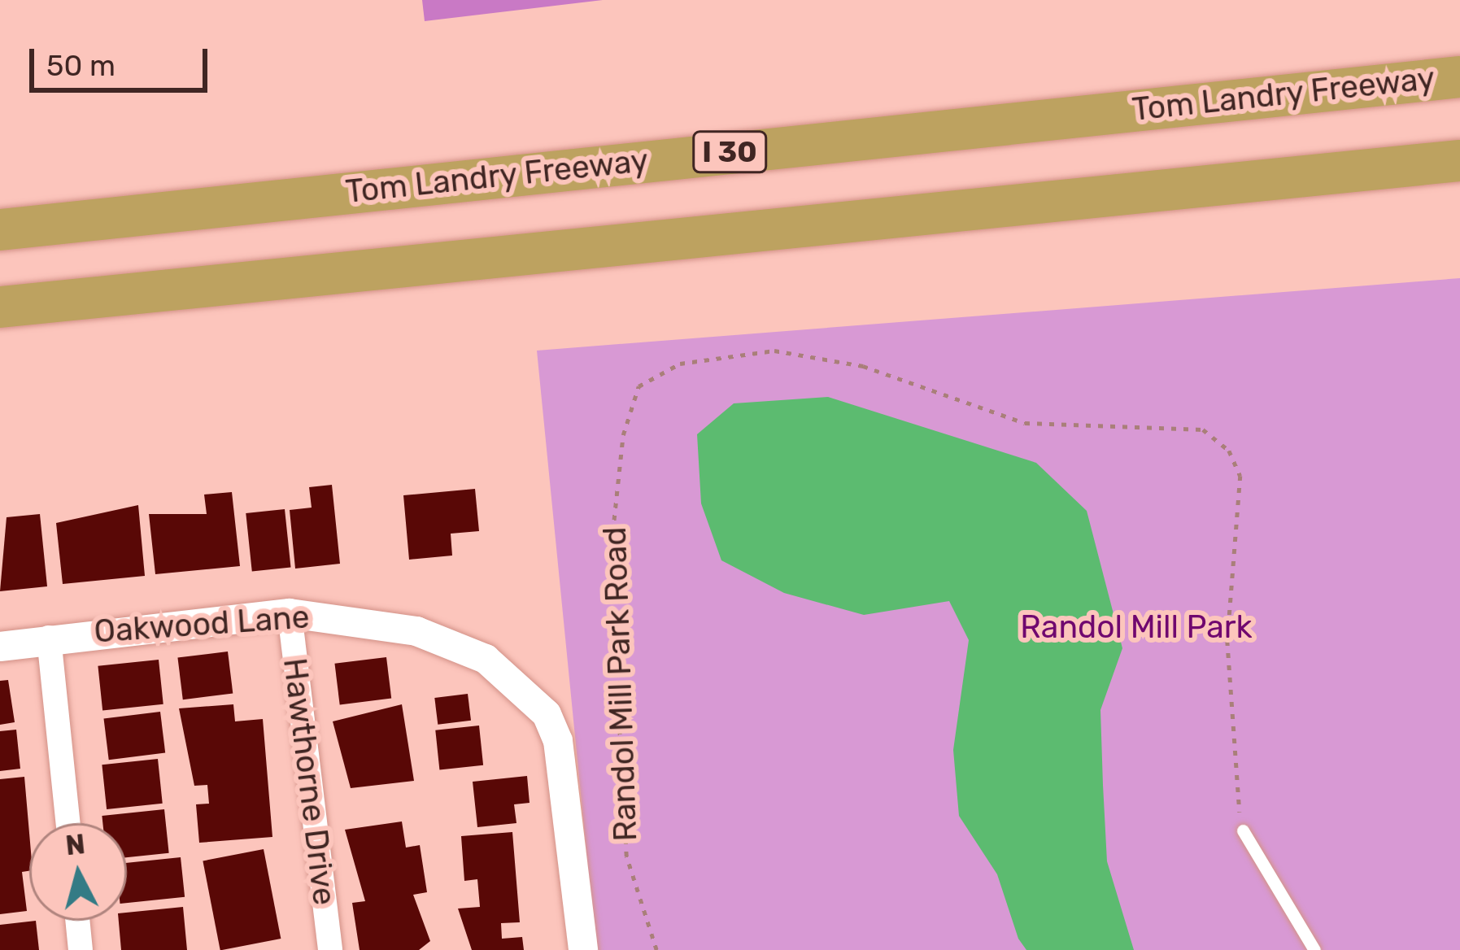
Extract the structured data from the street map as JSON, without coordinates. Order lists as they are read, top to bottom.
{
  "streets": {
    "highway": ["Tom Landry Freeway", "I 30"],
    "street": ["Oakwood Lane", "Hawthorne Drive"],
    "path": ["Randol Mill Park Road"]
  },
  "crossings": [
    ["Oakwood Lane", "Hawthorne Drive"]
  ],
  "parks": ["Randol Mill Park"],
  "scale_bar": "50 m",
  "north": "top"
}
